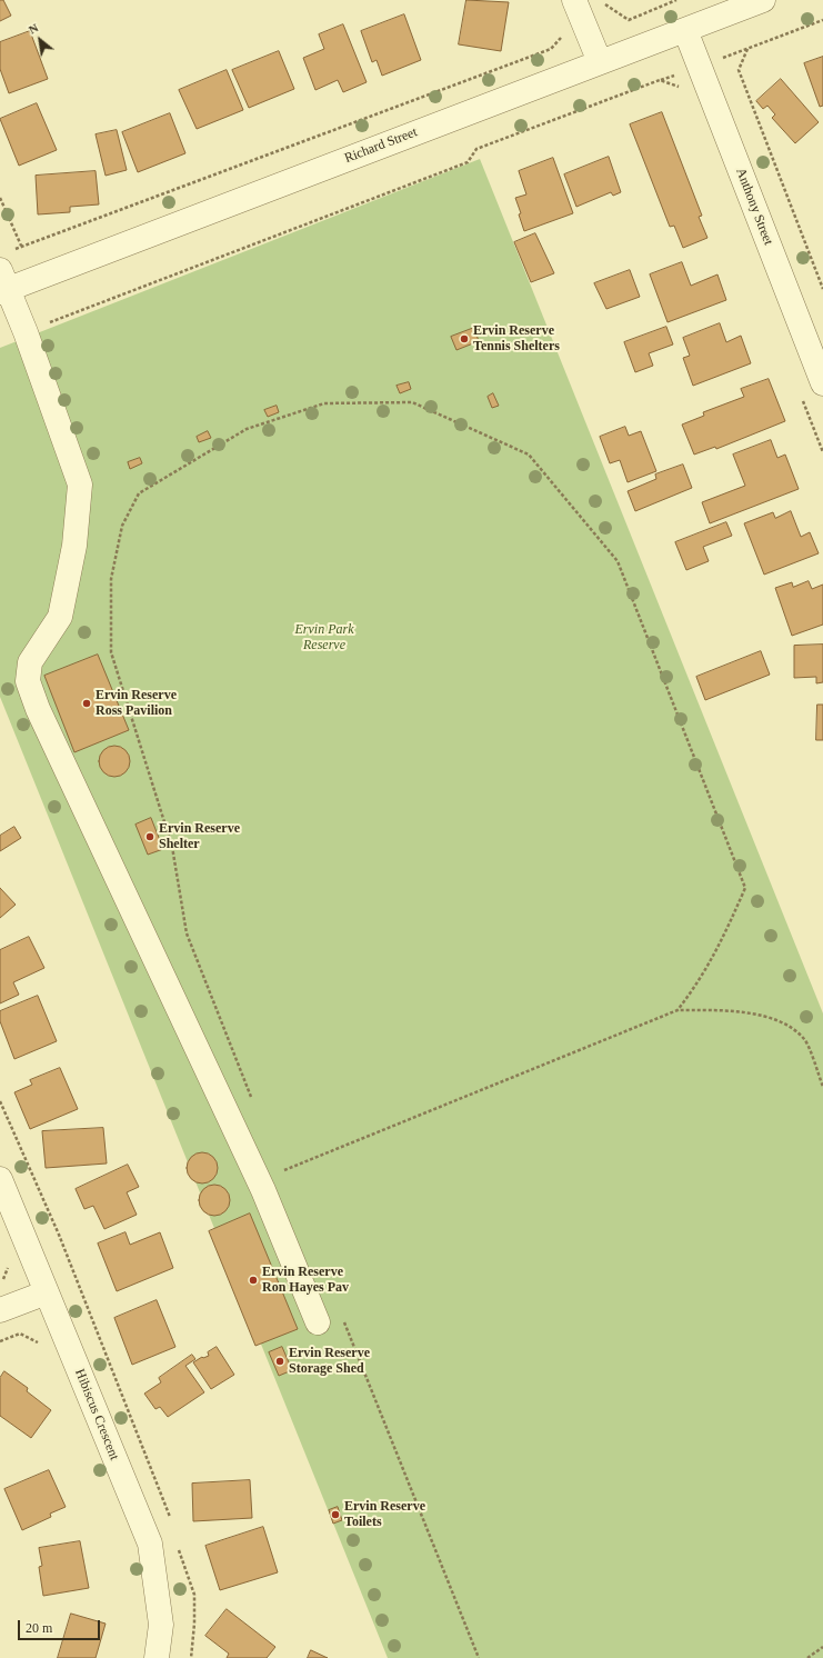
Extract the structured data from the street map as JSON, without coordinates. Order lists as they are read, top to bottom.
{
  "streets": {
    "street": ["Richard Street", "Anthony Street", "Hibiscus Crescent"]
  },
  "crossings": [
    ["Richard Street", "Anthony Street"]
  ],
  "parks": ["Ervin Park Reserve"],
  "places": [
    "Ervin Reserve Tennis Shelters",
    "Ervin Reserve Ross Pavilion",
    "Ervin Reserve Shelter",
    "Ervin Reserve Ron Hayes Pav",
    "Ervin Reserve Storage Shed",
    "Ervin Reserve Toilets"
  ],
  "scale_bar": "20 m",
  "north": "top left"
}
